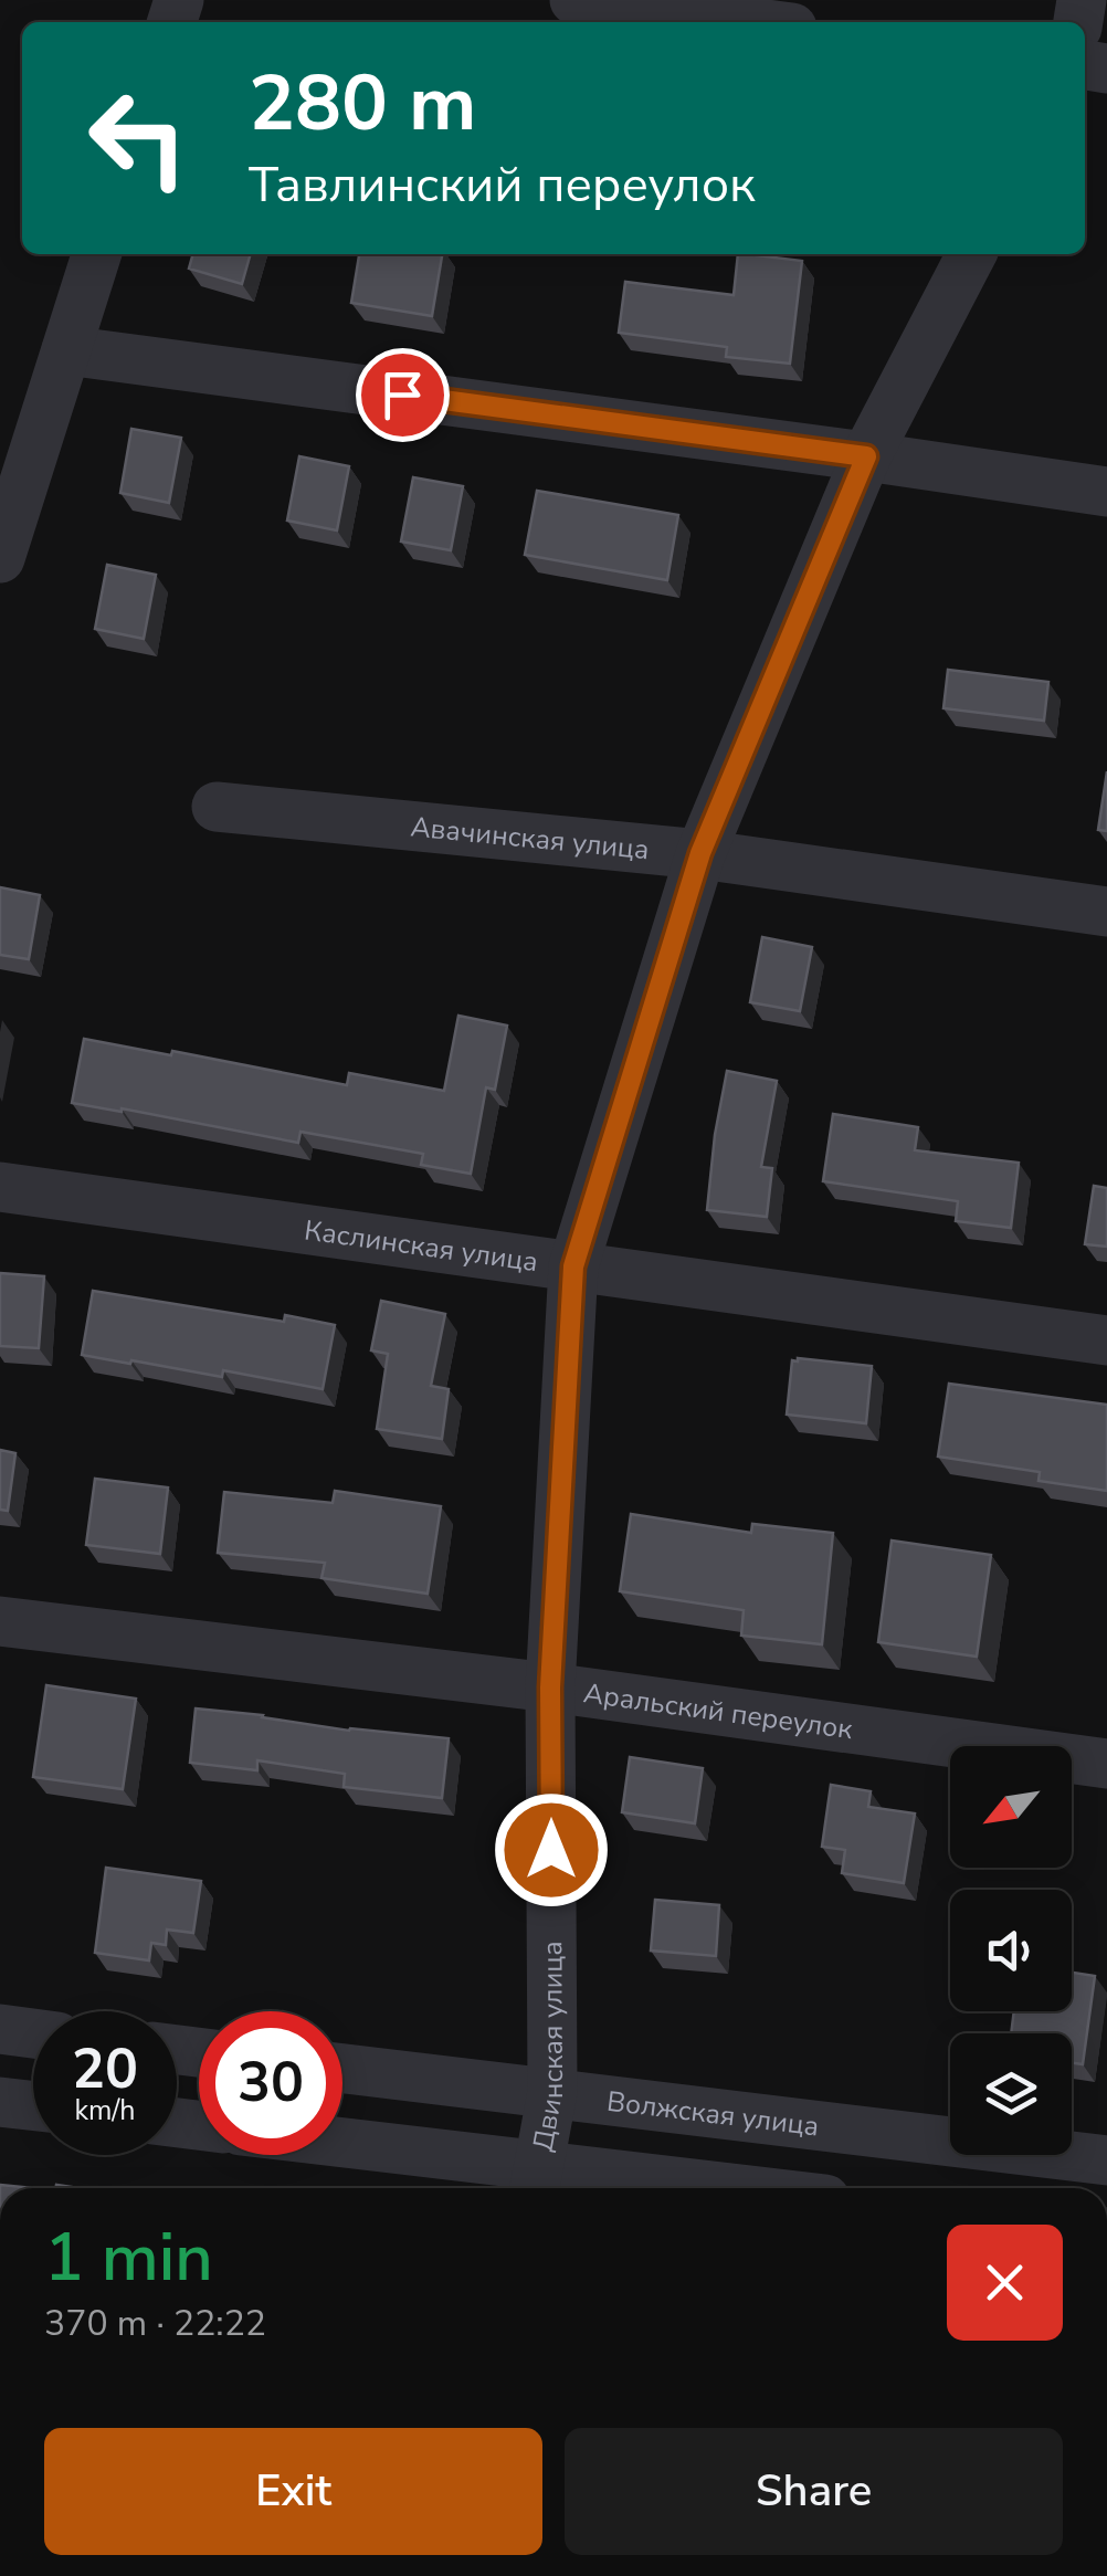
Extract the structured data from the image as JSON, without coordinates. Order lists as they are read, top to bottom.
{
  "streets": {
    "street": [
      "Авачинская улица",
      "Каслинская улица",
      "Аральский переулок",
      "Двинская улица",
      "Волжская улица"
    ]
  },
  "crossings": [
    ["Авачинская улица", "Двинская улица"],
    ["Каслинская улица", "Двинская улица"],
    ["Аральский переулок", "Двинская улица"],
    ["Двинская улица", "Волжская улица"]
  ],
  "north": "bottom left",
  "page": {
    "turn": ["280 m", "Тавлинский переулок"],
    "speed": "20 km/h",
    "limit": "30",
    "heading": ["1 min", "370 m · 22:22"],
    "buttons": ["Exit", "Share"]
  }
}
